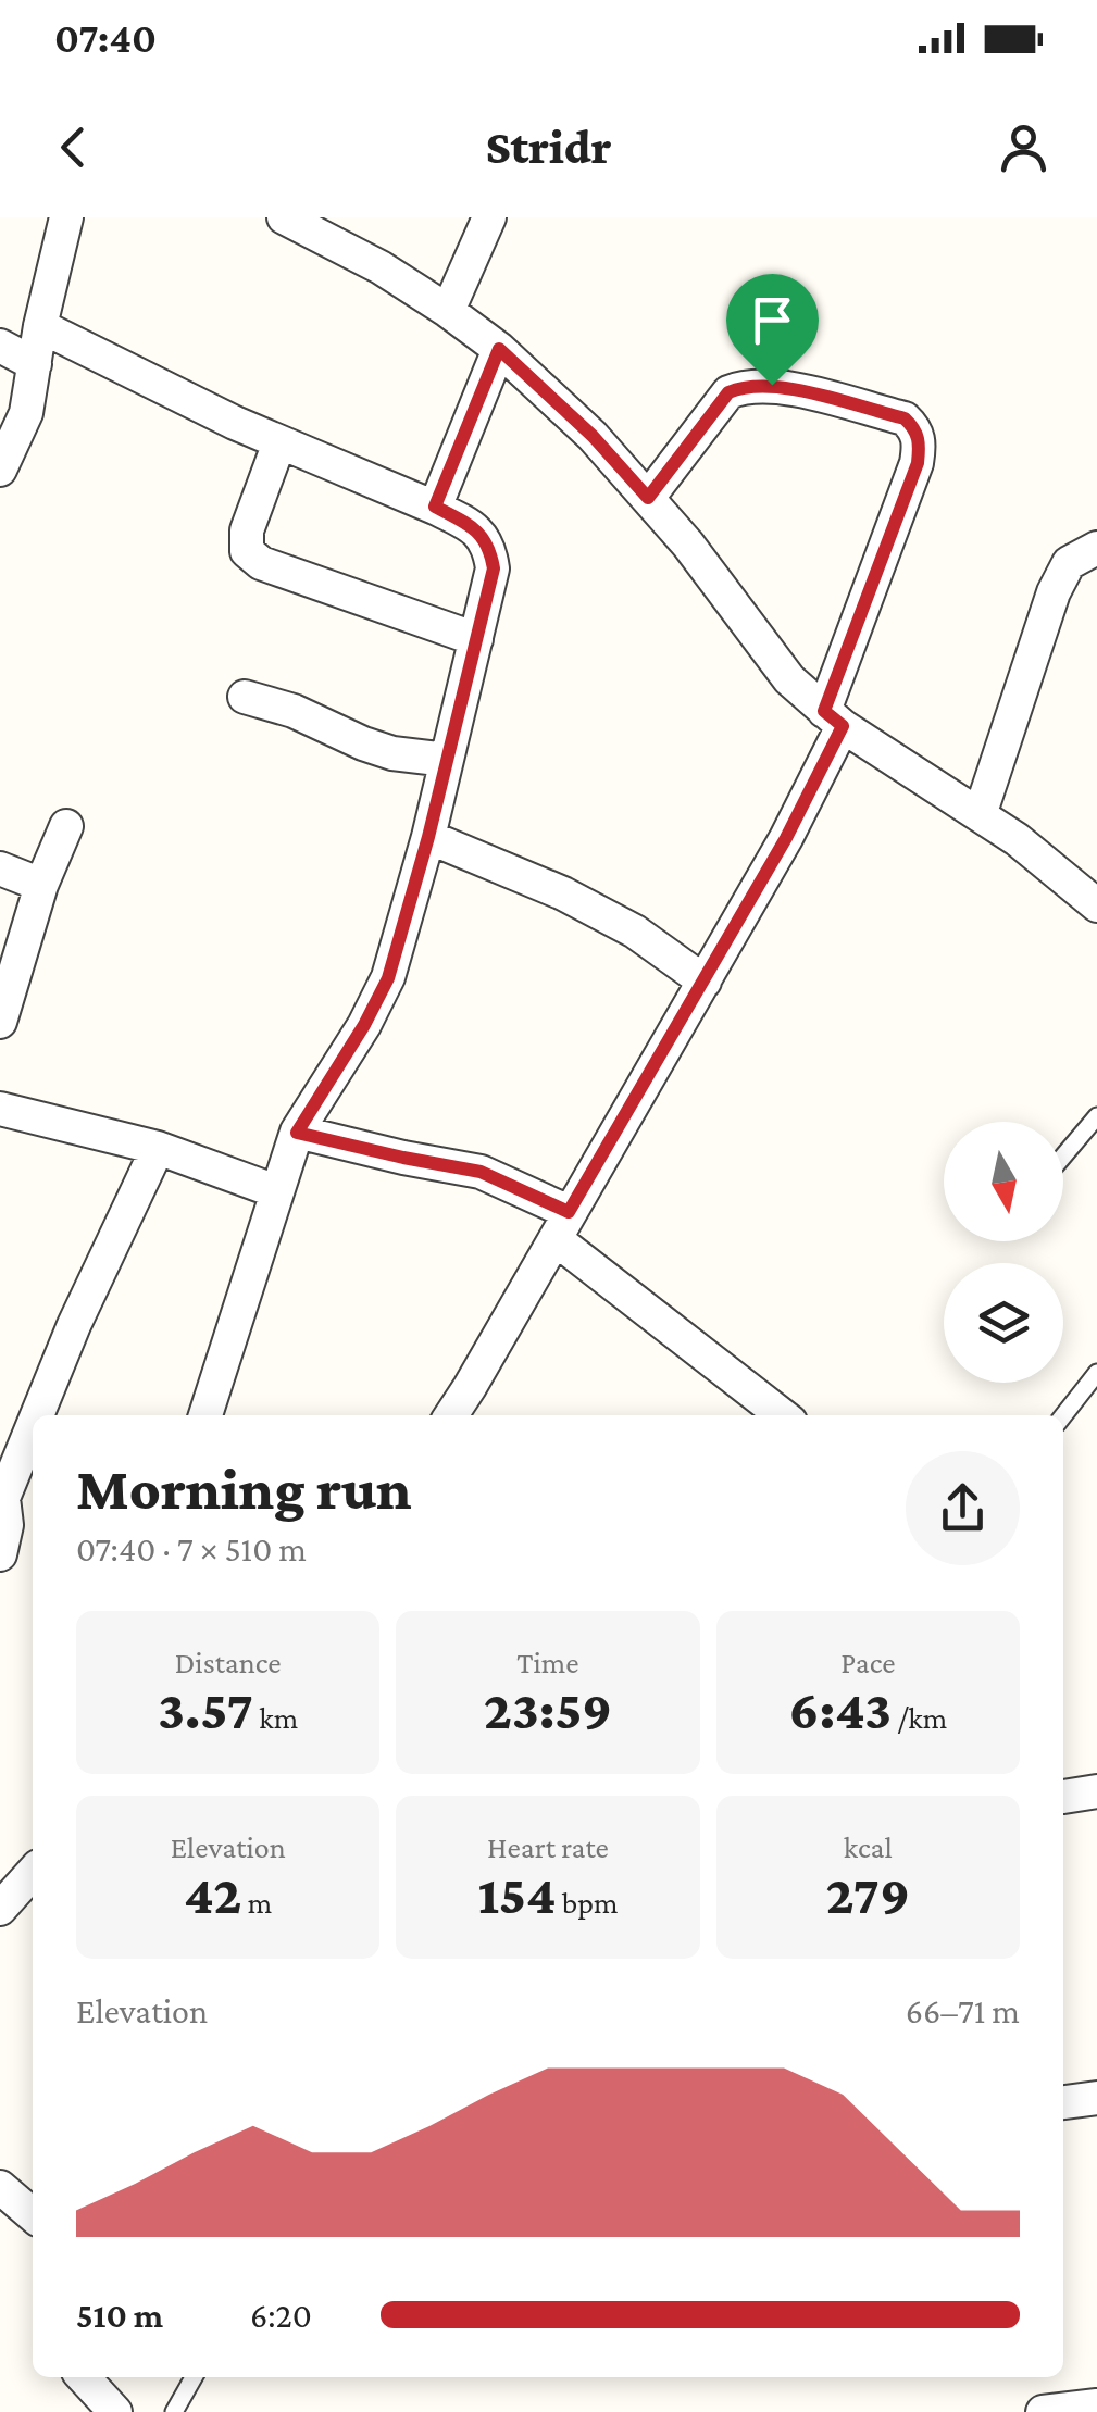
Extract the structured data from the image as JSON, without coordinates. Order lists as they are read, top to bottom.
{
  "north": "bottom",
  "page": {
    "status": "07:40",
    "header": "Stridr",
    "heading": ["Morning run", "07:40 · 7 × 510 m"],
    "stats": [
      ["Distance", "3.57 km"],
      ["Time", "23:59"],
      ["Pace", "6:43 /km"],
      ["Elevation", "42 m"],
      ["Heart rate", "154 bpm"],
      ["kcal", "279"]
    ],
    "chart": ["Elevation", "66–71 m"],
    "list": [
      {
        "name": "510 m",
        "note": "6:20"
      }
    ]
  }
}
